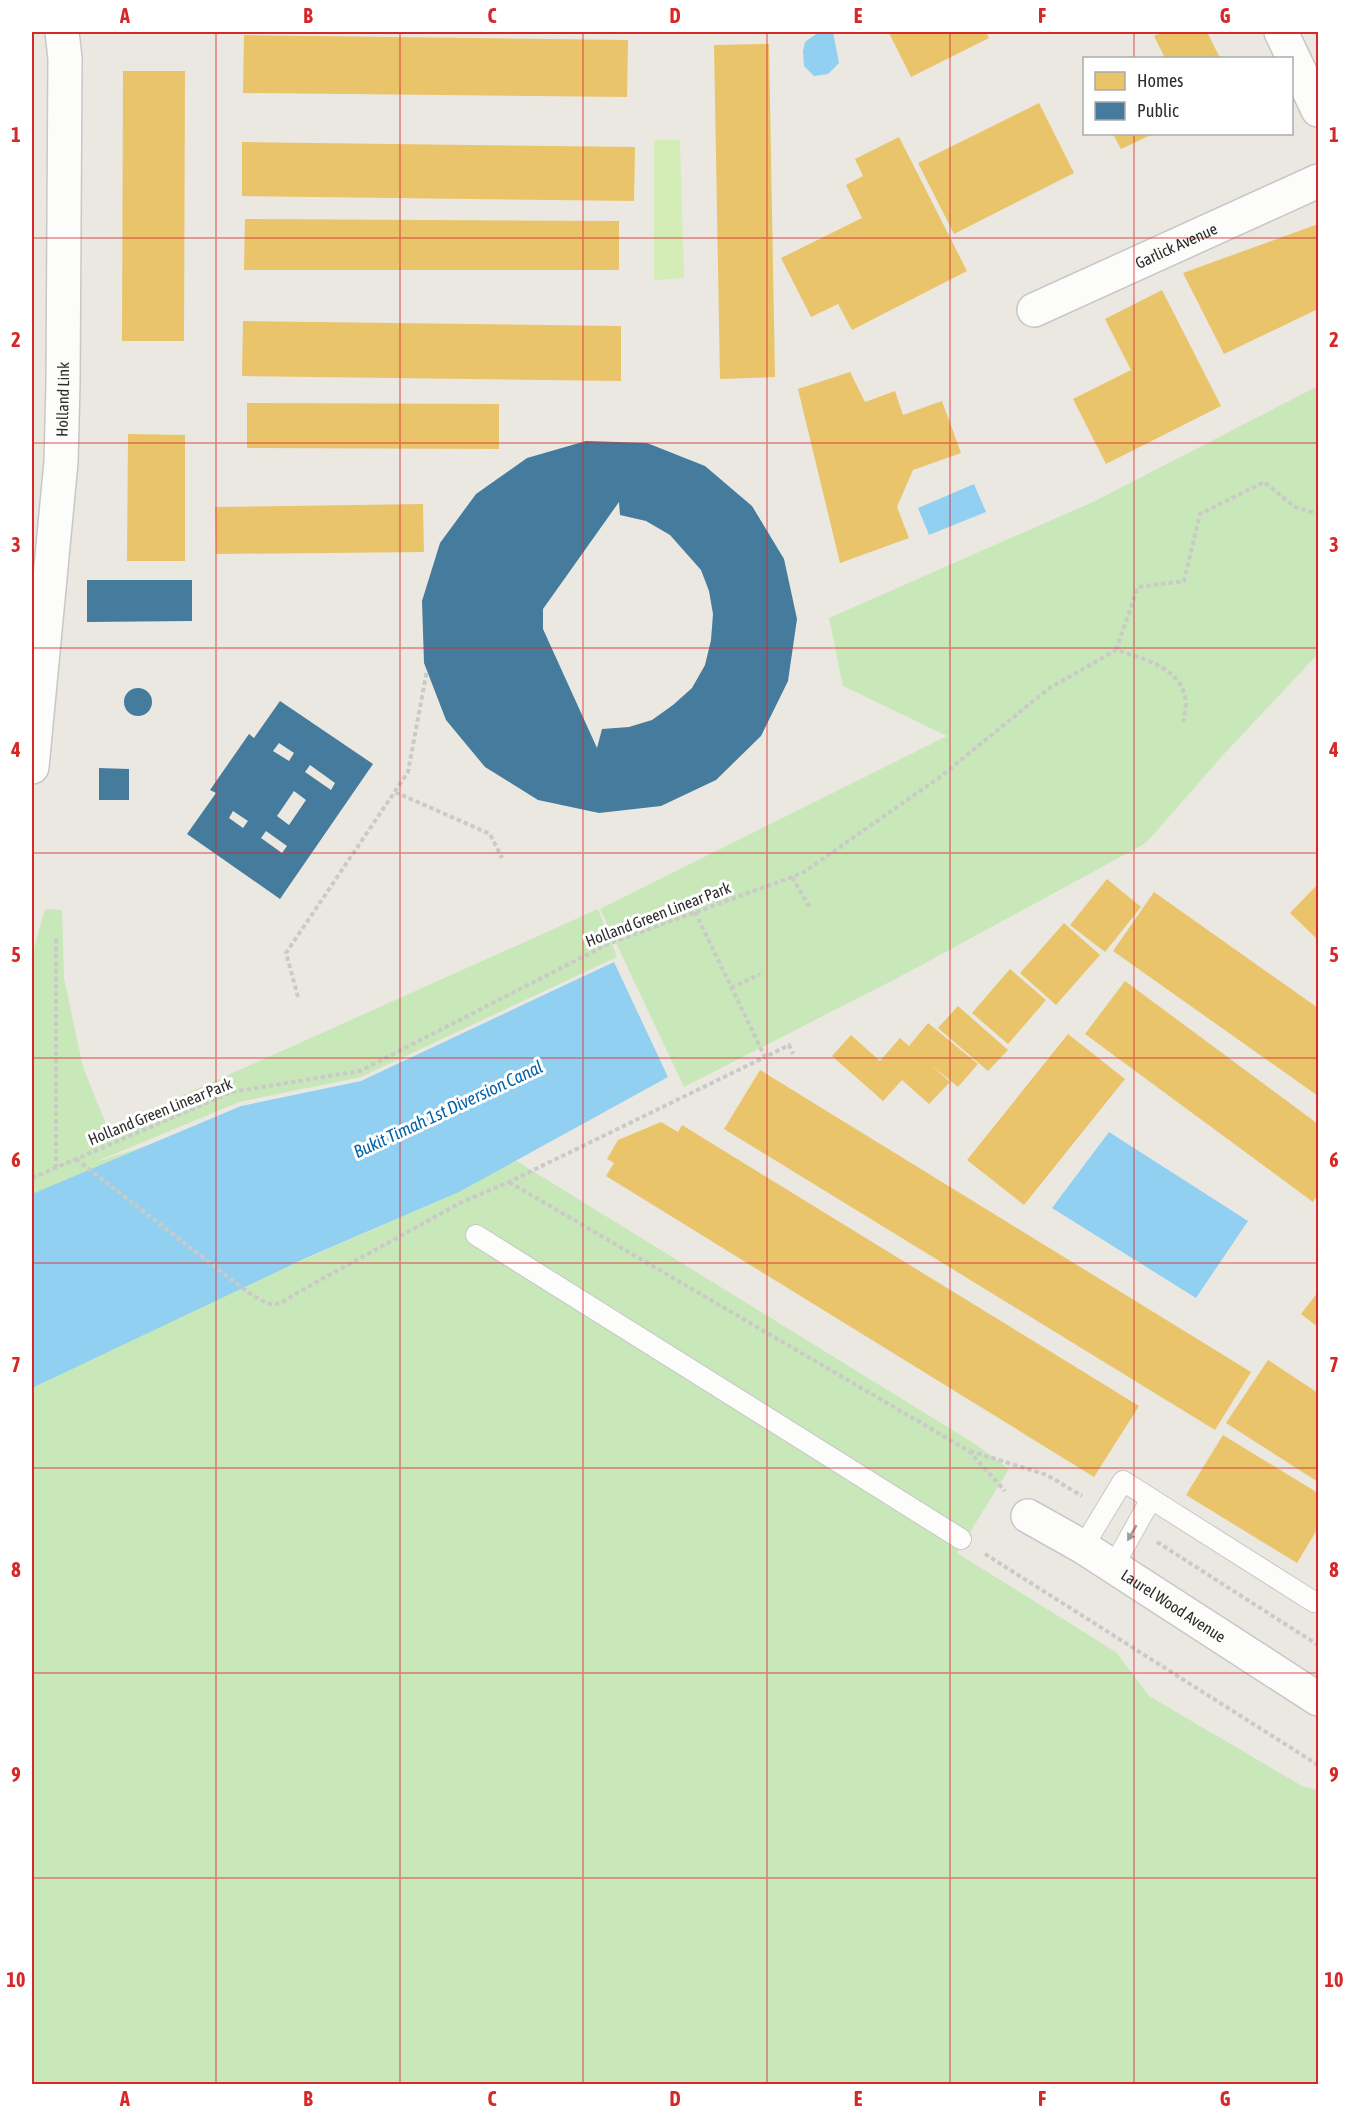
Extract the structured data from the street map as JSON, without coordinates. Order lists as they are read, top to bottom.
{
  "streets": {
    "street": ["Garlick Avenue", "Holland Link", "Laurel Wood Avenue"],
    "path": ["Holland Green Linear Park"]
  },
  "water": ["Bukit Timah 1st Diversion Canal"],
  "legend": ["Homes", "Public"],
  "grid": {
    "columns": [
      "A",
      "B",
      "C",
      "D",
      "E",
      "F",
      "G"
    ],
    "rows": [
      "1",
      "2",
      "3",
      "4",
      "5",
      "6",
      "7",
      "8",
      "9",
      "10"
    ]
  }
}
